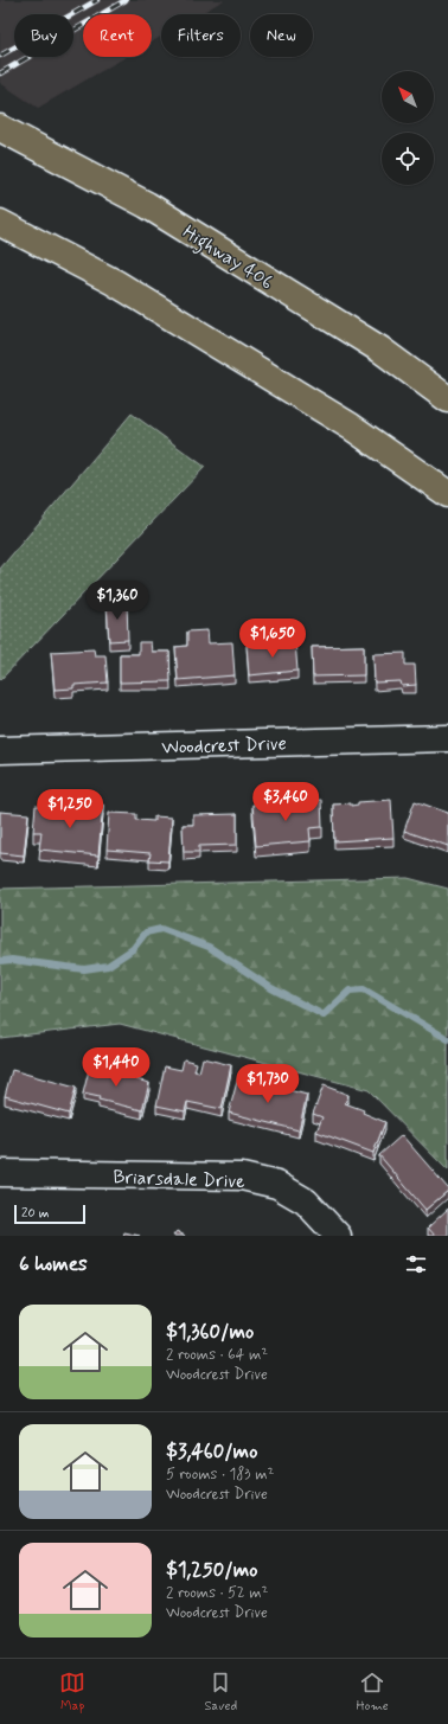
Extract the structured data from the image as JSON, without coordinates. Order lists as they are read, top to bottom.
{
  "streets": {
    "highway": ["Highway 406"],
    "street": ["Woodcrest Drive", "Briarsdale Drive"]
  },
  "scale_bar": "20 m",
  "north": "top left",
  "page": {
    "chip": [
      "Buy",
      "Rent",
      "Filters",
      "New"
    ],
    "price": [
      "$1,360",
      "$1,650",
      "$3,460",
      "$1,250",
      "$1,440",
      "$1,730"
    ],
    "scale": "20 m",
    "heading": "6 homes",
    "list": [
      {
        "name": "$1,360/mo",
        "note": "2 rooms · 64 m² · Woodcrest Drive"
      },
      {
        "name": "$3,460/mo",
        "note": "5 rooms · 183 m² · Woodcrest Drive"
      },
      {
        "name": "$1,250/mo",
        "note": "2 rooms · 52 m² · Woodcrest Drive"
      }
    ],
    "tabs": ["Map", "Saved", "Home"]
  }
}
